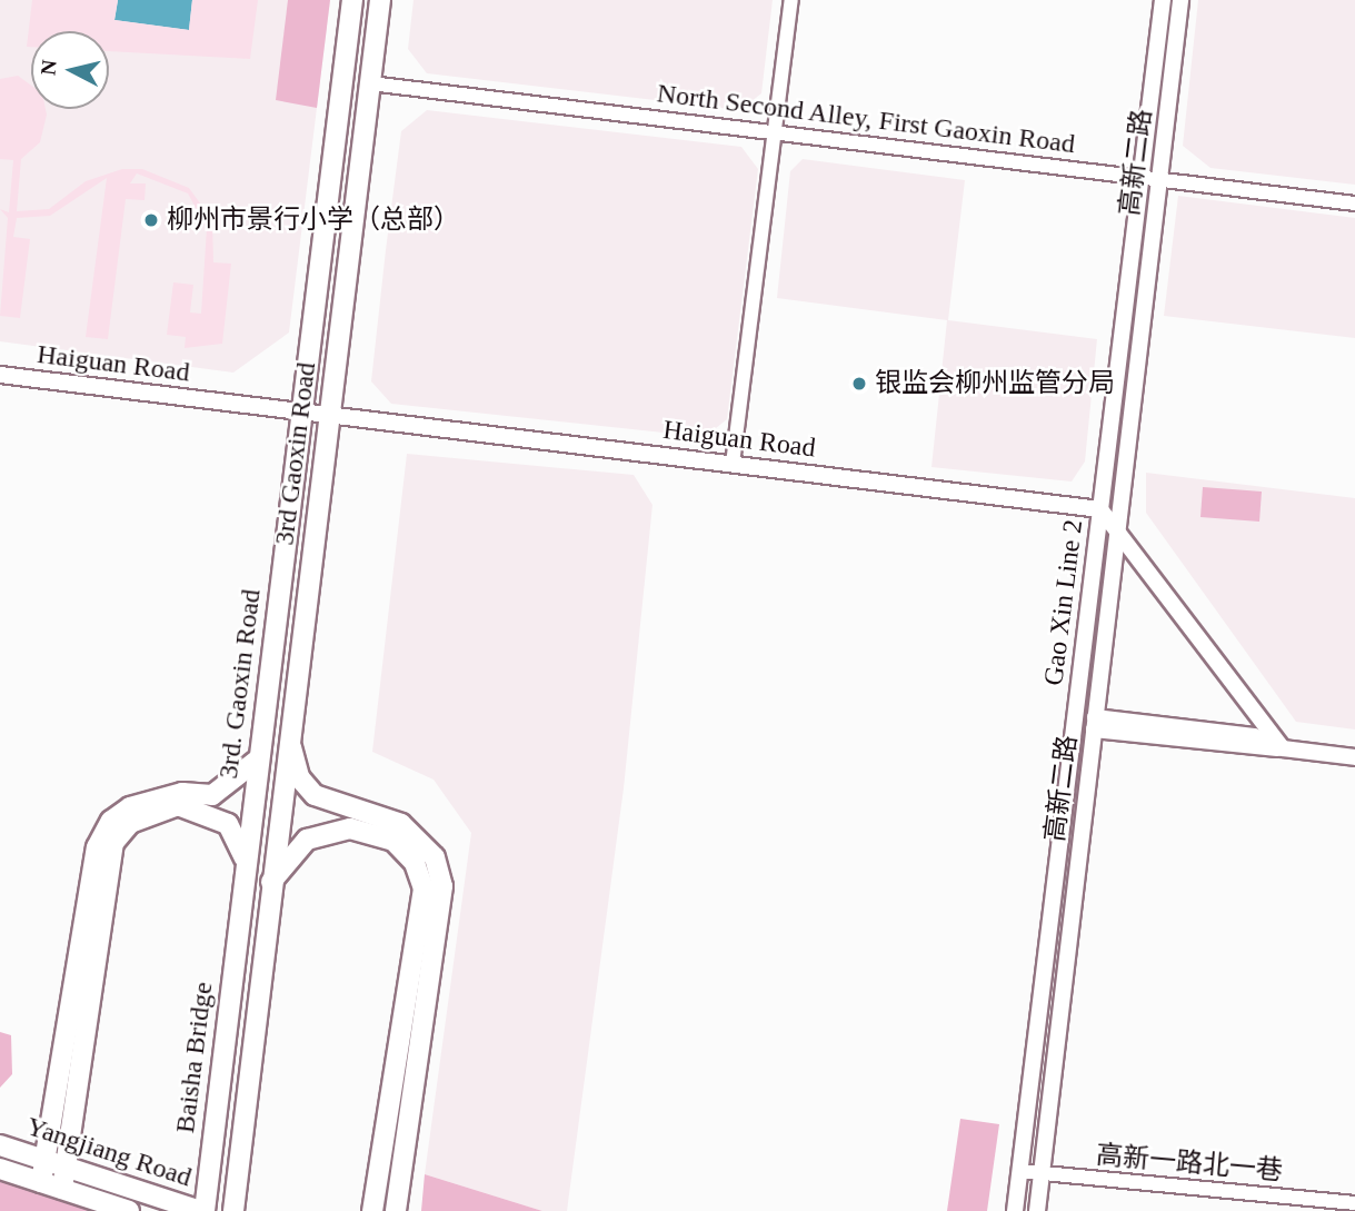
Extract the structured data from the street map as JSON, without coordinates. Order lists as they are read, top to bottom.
{
  "streets": {
    "main road": [
      "3rd Gaoxin Road",
      "3rd. Gaoxin Road",
      "Baisha Bridge",
      "Yangjiang Road"
    ],
    "street": [
      "North Second Alley, First Gaoxin Road",
      "高新二路",
      "Haiguan Road",
      "Gao Xin Line 2",
      "高新一路北一巷"
    ]
  },
  "crossings": [
    ["North Second Alley, First Gaoxin Road", "高新二路"],
    ["North Second Alley, First Gaoxin Road", "3rd Gaoxin Road"],
    ["North Second Alley, First Gaoxin Road", "Gao Xin Line 2"],
    ["高新二路", "高新一路北一巷"],
    ["Haiguan Road", "3rd Gaoxin Road"],
    ["Haiguan Road", "Gao Xin Line 2"],
    ["Haiguan Road", "3rd. Gaoxin Road"],
    ["3rd Gaoxin Road", "Baisha Bridge"],
    ["Gao Xin Line 2", "高新一路北一巷"],
    ["3rd. Gaoxin Road", "Baisha Bridge"],
    ["Baisha Bridge", "Yangjiang Road"]
  ],
  "places": ["柳州市景行小学（总部）", "银监会柳州监管分局"],
  "north": "left"
}
